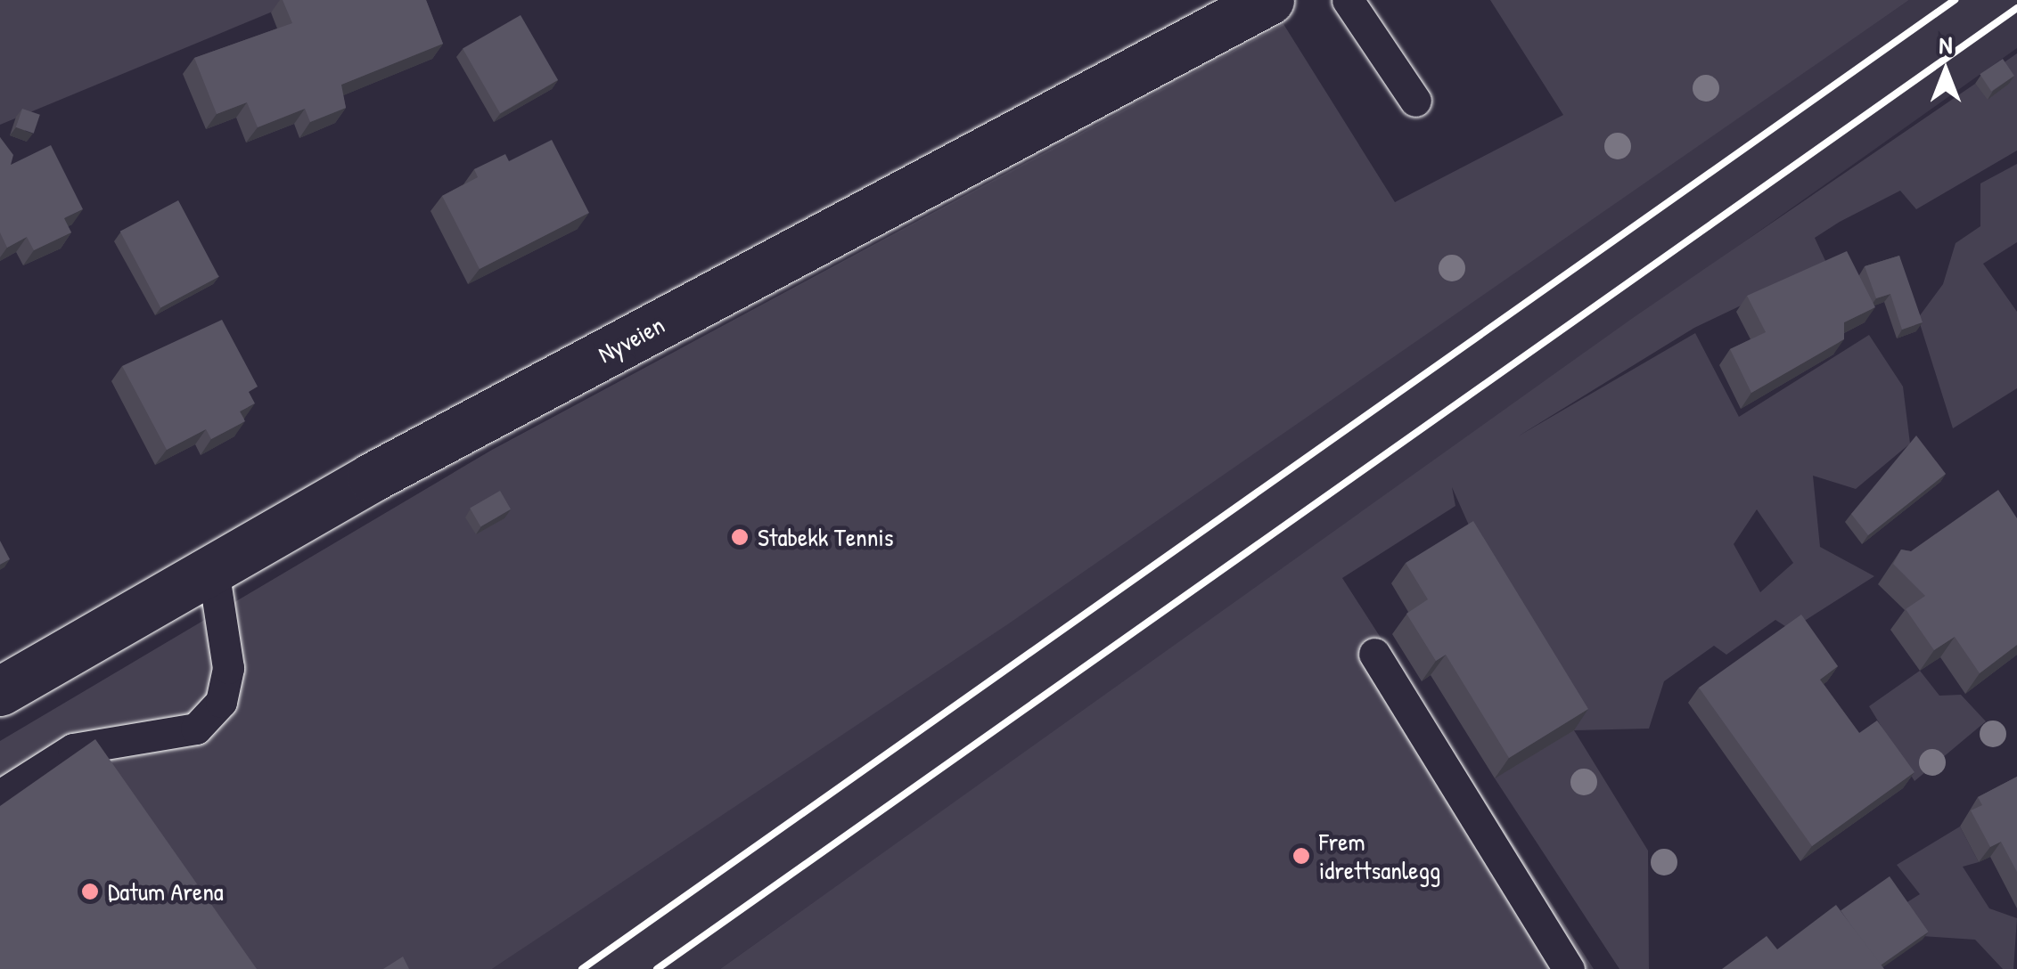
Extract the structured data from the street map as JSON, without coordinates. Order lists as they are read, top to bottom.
{
  "streets": {
    "street": ["Nyveien"]
  },
  "places": ["Stabekk Tennis", "Frem idrettsanlegg", "Datum Arena"],
  "north": "top"
}
